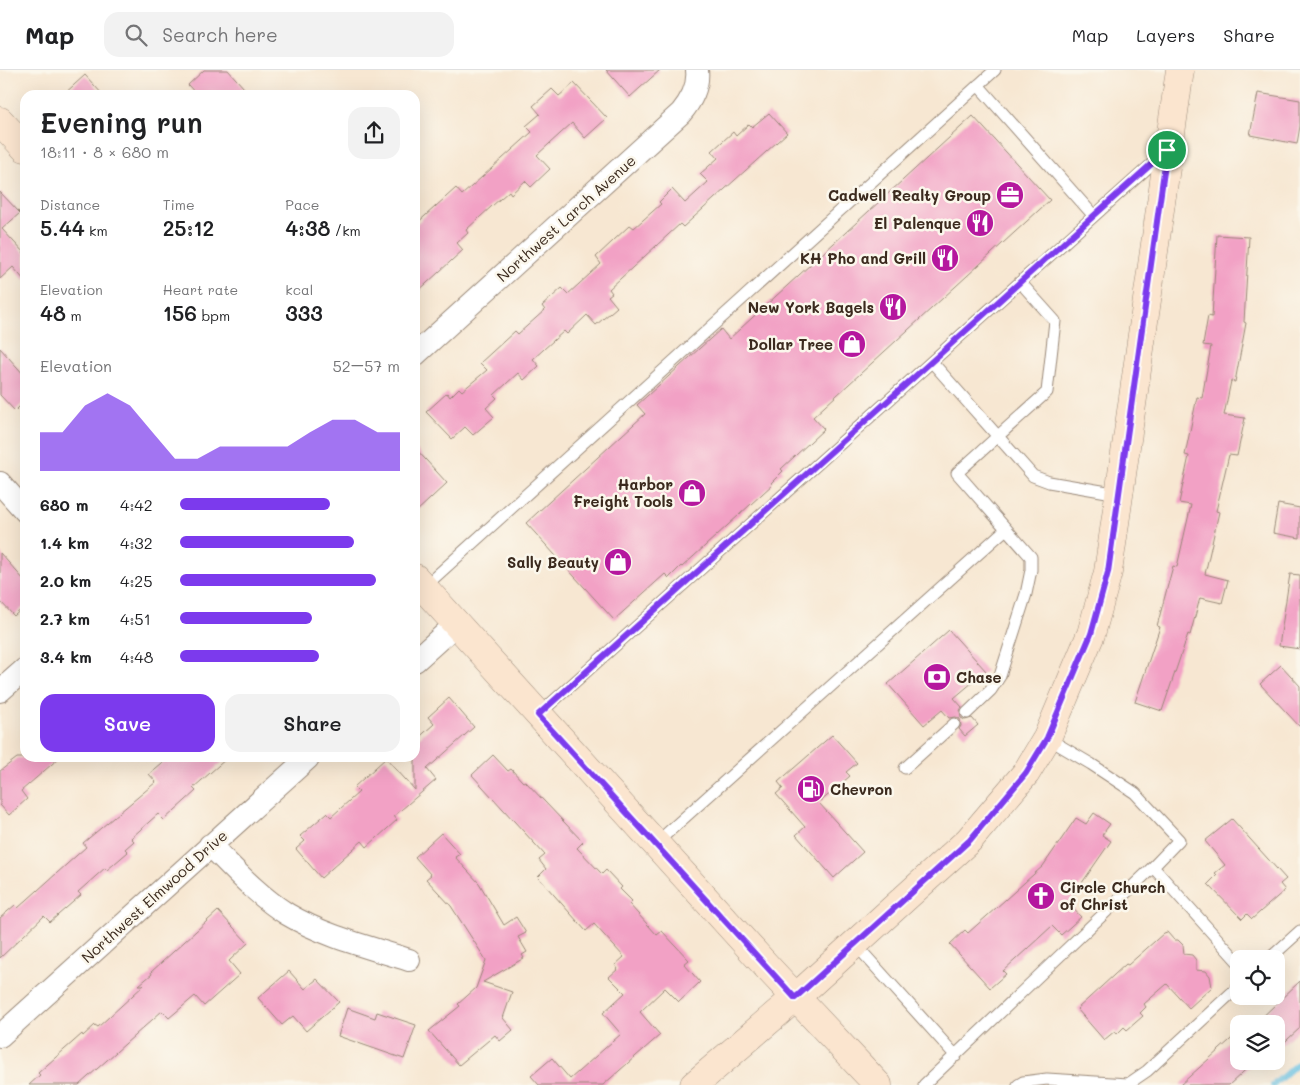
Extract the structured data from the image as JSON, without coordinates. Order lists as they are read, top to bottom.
{
  "streets": {
    "street": ["Northwest Larch Avenue", "Northwest Elmwood Drive"]
  },
  "places": {
    "office": ["Cadwell Realty Group"],
    "restaurant": ["El Palenque", "KH Pho and Grill", "New York Bagels"],
    "shop": ["Dollar Tree", "Harbor Freight Tools", "Sally Beauty"],
    "bank": ["Chase"],
    "fuel station": ["Chevron"],
    "church": ["Circle Church of Christ"]
  },
  "page": {
    "header": "Map",
    "search": "Search here",
    "nav": ["Map", "Layers", "Share"],
    "heading": ["Evening run", "18:11 · 8 × 680 m"],
    "stats": [
      ["Distance", "5.44 km"],
      ["Time", "25:12"],
      ["Pace", "4:38 /km"],
      ["Elevation", "48 m"],
      ["Heart rate", "156 bpm"],
      ["kcal", "333"]
    ],
    "chart": ["Elevation", "52–57 m"],
    "list": [
      {
        "name": "680 m",
        "note": "4:42"
      },
      {
        "name": "1.4 km",
        "note": "4:32"
      },
      {
        "name": "2.0 km",
        "note": "4:25"
      },
      {
        "name": "2.7 km",
        "note": "4:51"
      },
      {
        "name": "3.4 km",
        "note": "4:48"
      }
    ],
    "buttons": ["Save", "Share"]
  }
}
